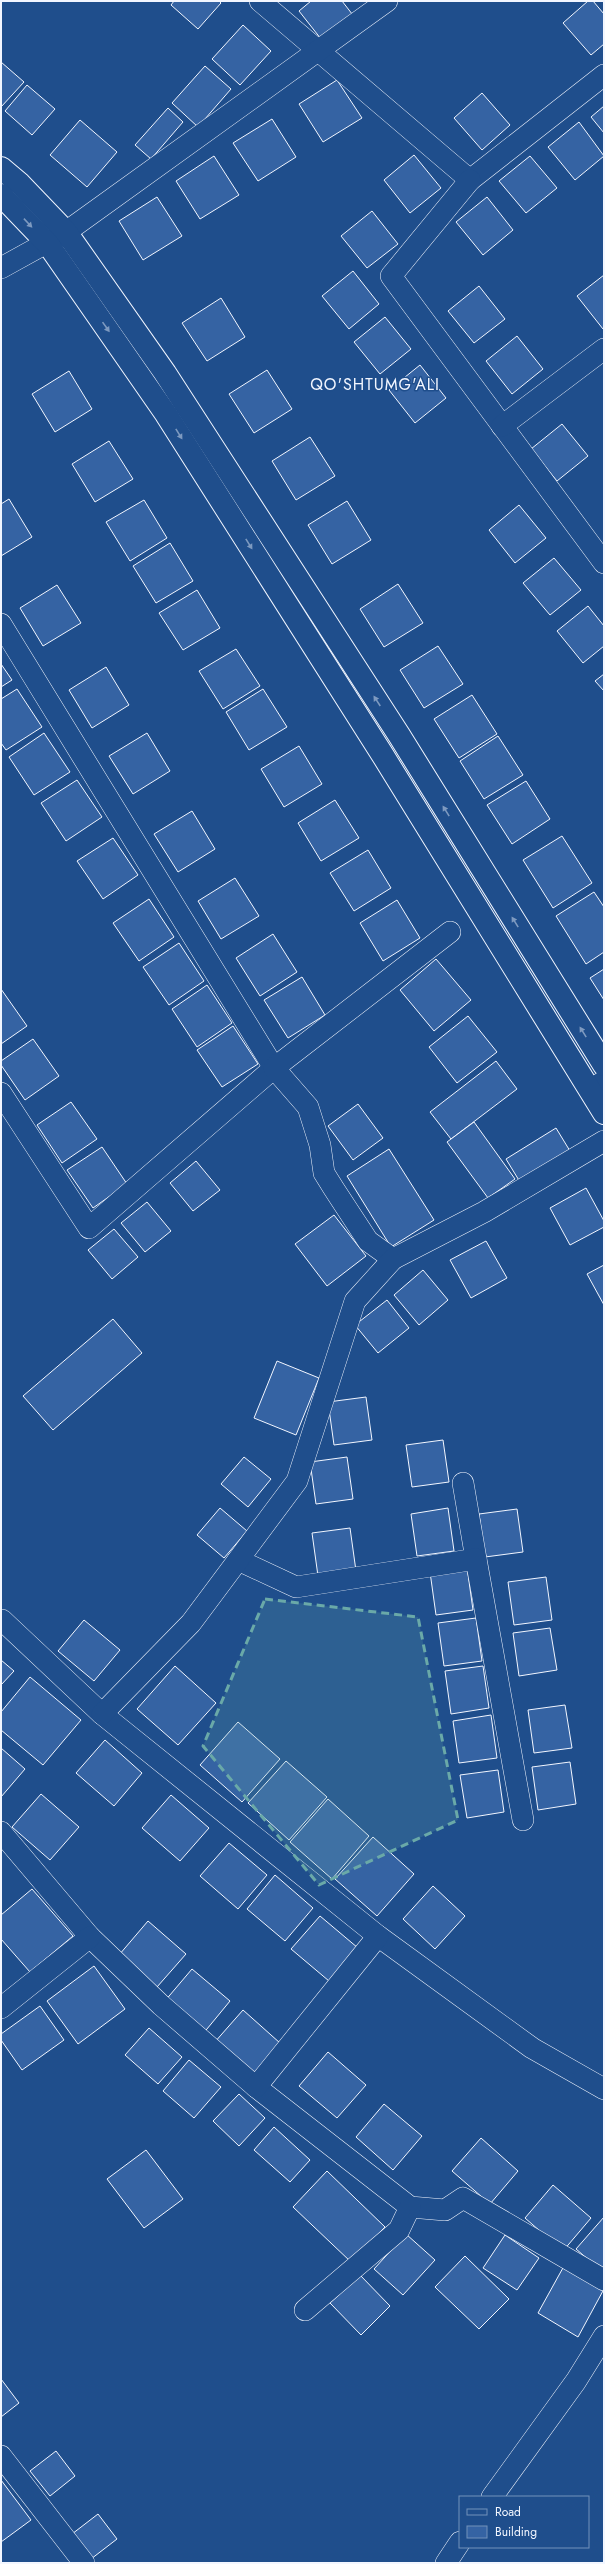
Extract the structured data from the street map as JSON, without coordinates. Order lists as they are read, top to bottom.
{
  "districts": ["QO'SHTUMG'ALI"],
  "legend": ["Road", "Building"]
}
